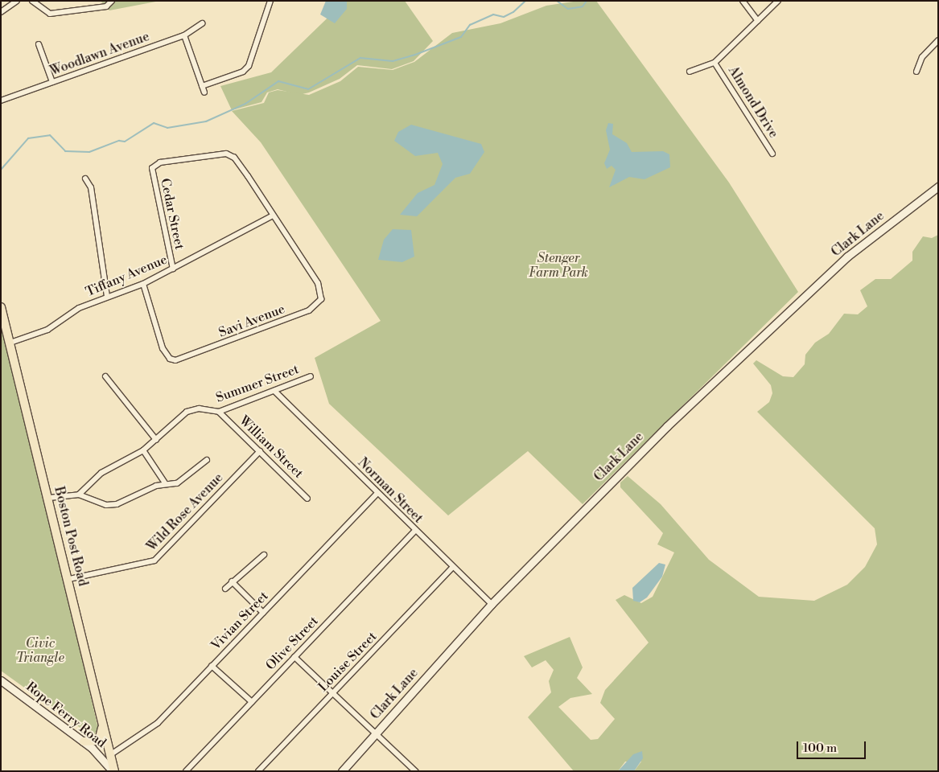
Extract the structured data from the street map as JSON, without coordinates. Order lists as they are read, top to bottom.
{
  "streets": {
    "main road": ["Clark Lane", "Boston Post Road", "Rope Ferry Road"],
    "street": [
      "Woodlawn Avenue",
      "Almond Drive",
      "Cedar Street",
      "Tiffany Avenue",
      "Savi Avenue",
      "Summer Street",
      "William Street",
      "Norman Street",
      "Wild Rose Avenue",
      "Vivian Street",
      "Olive Street",
      "Louise Street"
    ]
  },
  "crossings": [
    ["Cedar Street", "Tiffany Avenue"],
    ["Cedar Street", "Savi Avenue"],
    ["Clark Lane", "Norman Street"],
    ["Tiffany Avenue", "Savi Avenue"],
    ["Tiffany Avenue", "Boston Post Road"],
    ["Summer Street", "William Street"],
    ["Summer Street", "Norman Street"],
    ["William Street", "Wild Rose Avenue"],
    ["Norman Street", "Vivian Street"],
    ["Norman Street", "Olive Street"],
    ["Norman Street", "Louise Street"],
    ["Wild Rose Avenue", "Boston Post Road"],
    ["Boston Post Road", "Vivian Street"],
    ["Boston Post Road", "Rope Ferry Road"]
  ],
  "parks": ["Stenger Farm Park", "Civic Triangle"],
  "scale_bar": "100 m"
}
